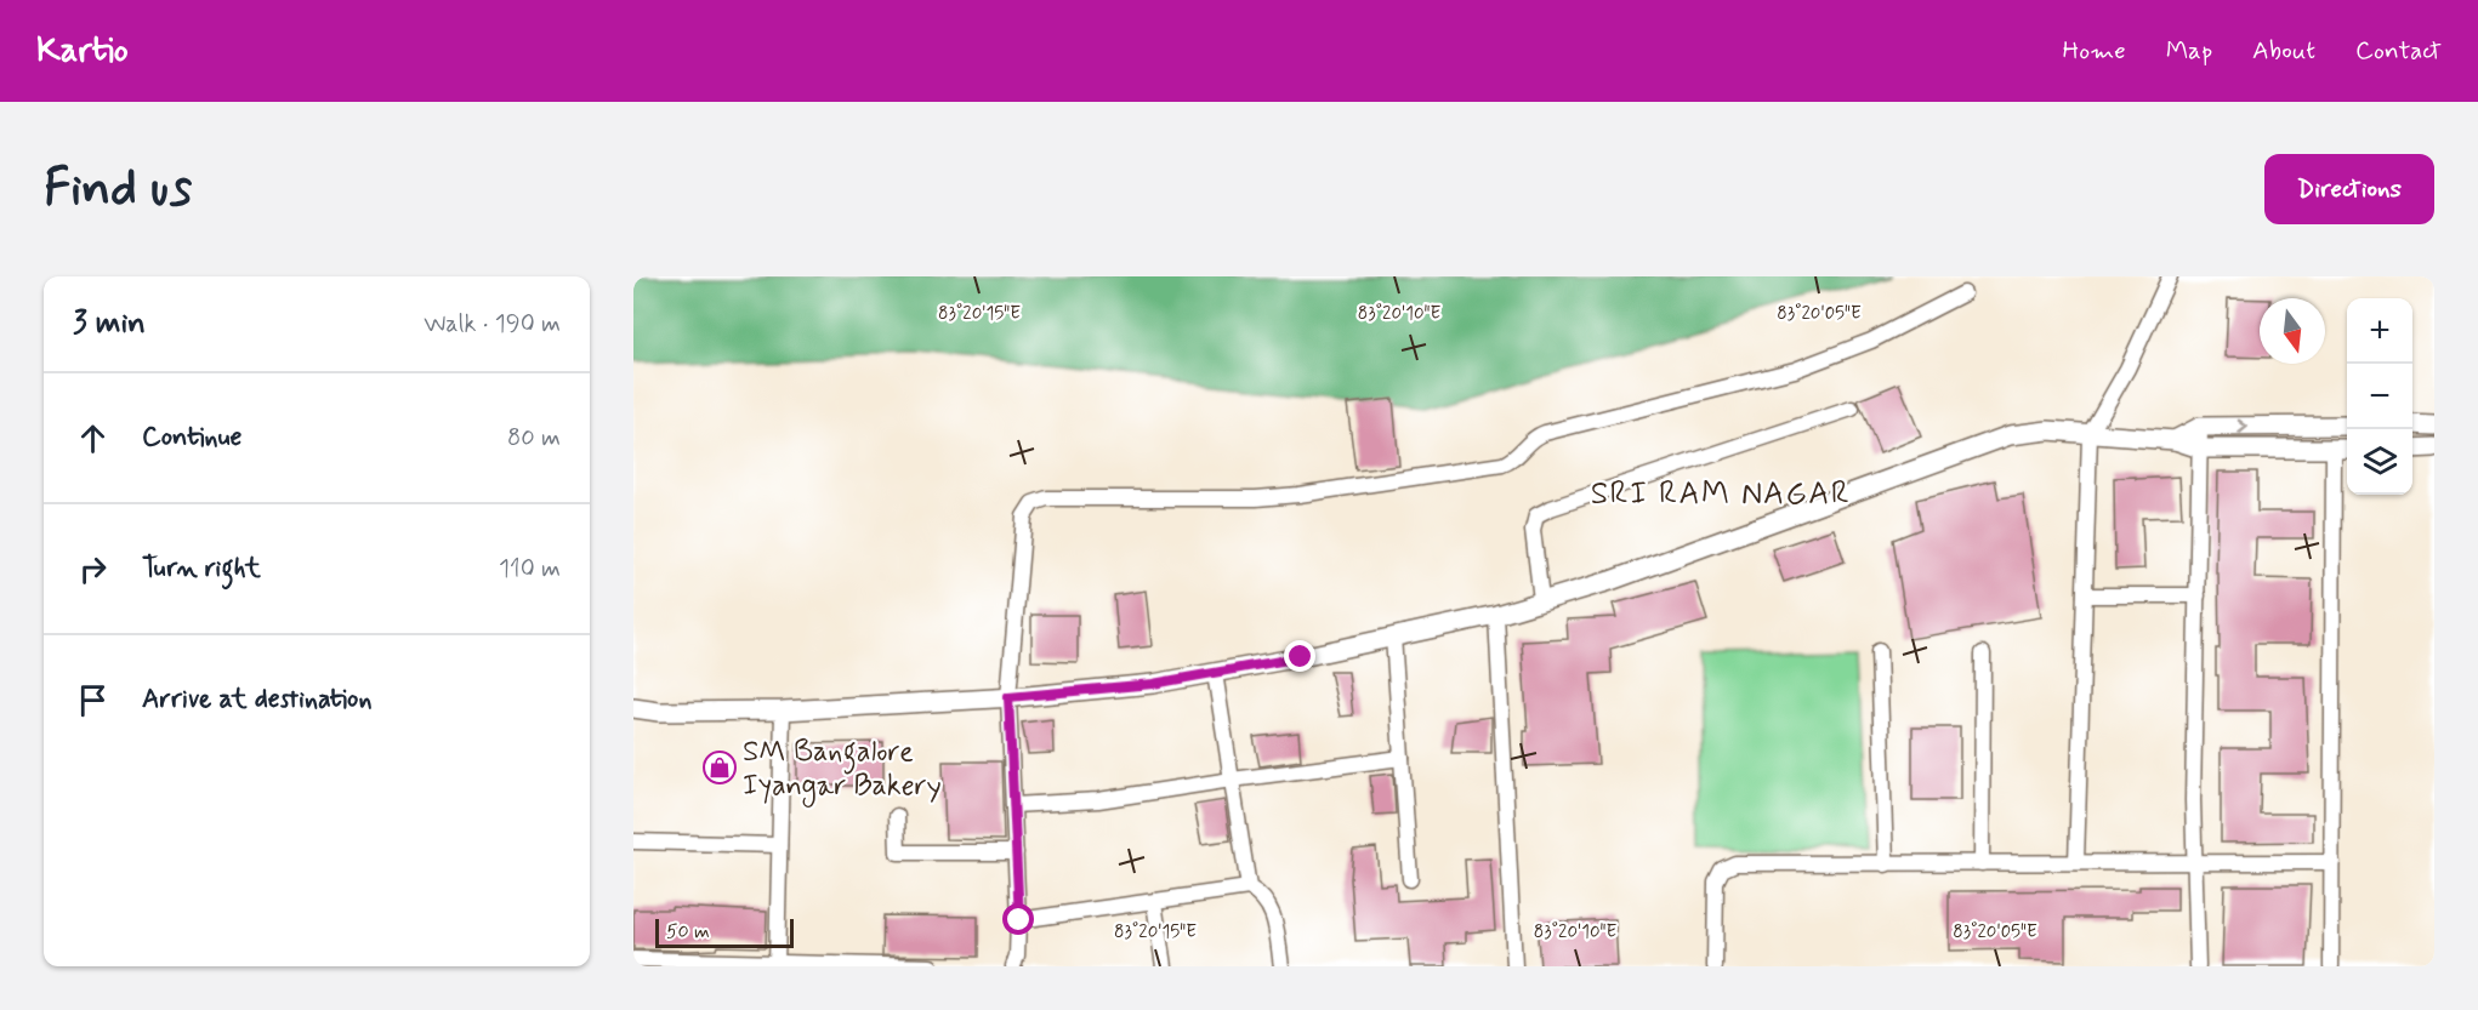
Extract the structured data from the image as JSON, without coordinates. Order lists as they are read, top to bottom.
{
  "districts": ["SRI RAM NAGAR"],
  "places": {
    "shop": ["SM Bangalore Iyangar Bakery"]
  },
  "scale_bar": "50 m",
  "north": "bottom",
  "page": {
    "header": "Kartio",
    "nav": [
      "Home",
      "Map",
      "About",
      "Contact"
    ],
    "buttons": "Directions",
    "title": "Find us",
    "heading": ["3 min", "Walk · 190 m"],
    "map_buttons": ["+", "−"],
    "list": [
      ["Continue", "80 m"],
      ["Turn right", "110 m"],
      "Arrive at destination"
    ],
    "scale": "50 m"
  },
  "coordinates": ["83°20'15\"E", "83°20'10\"E", "83°20'05\"E"]
}
